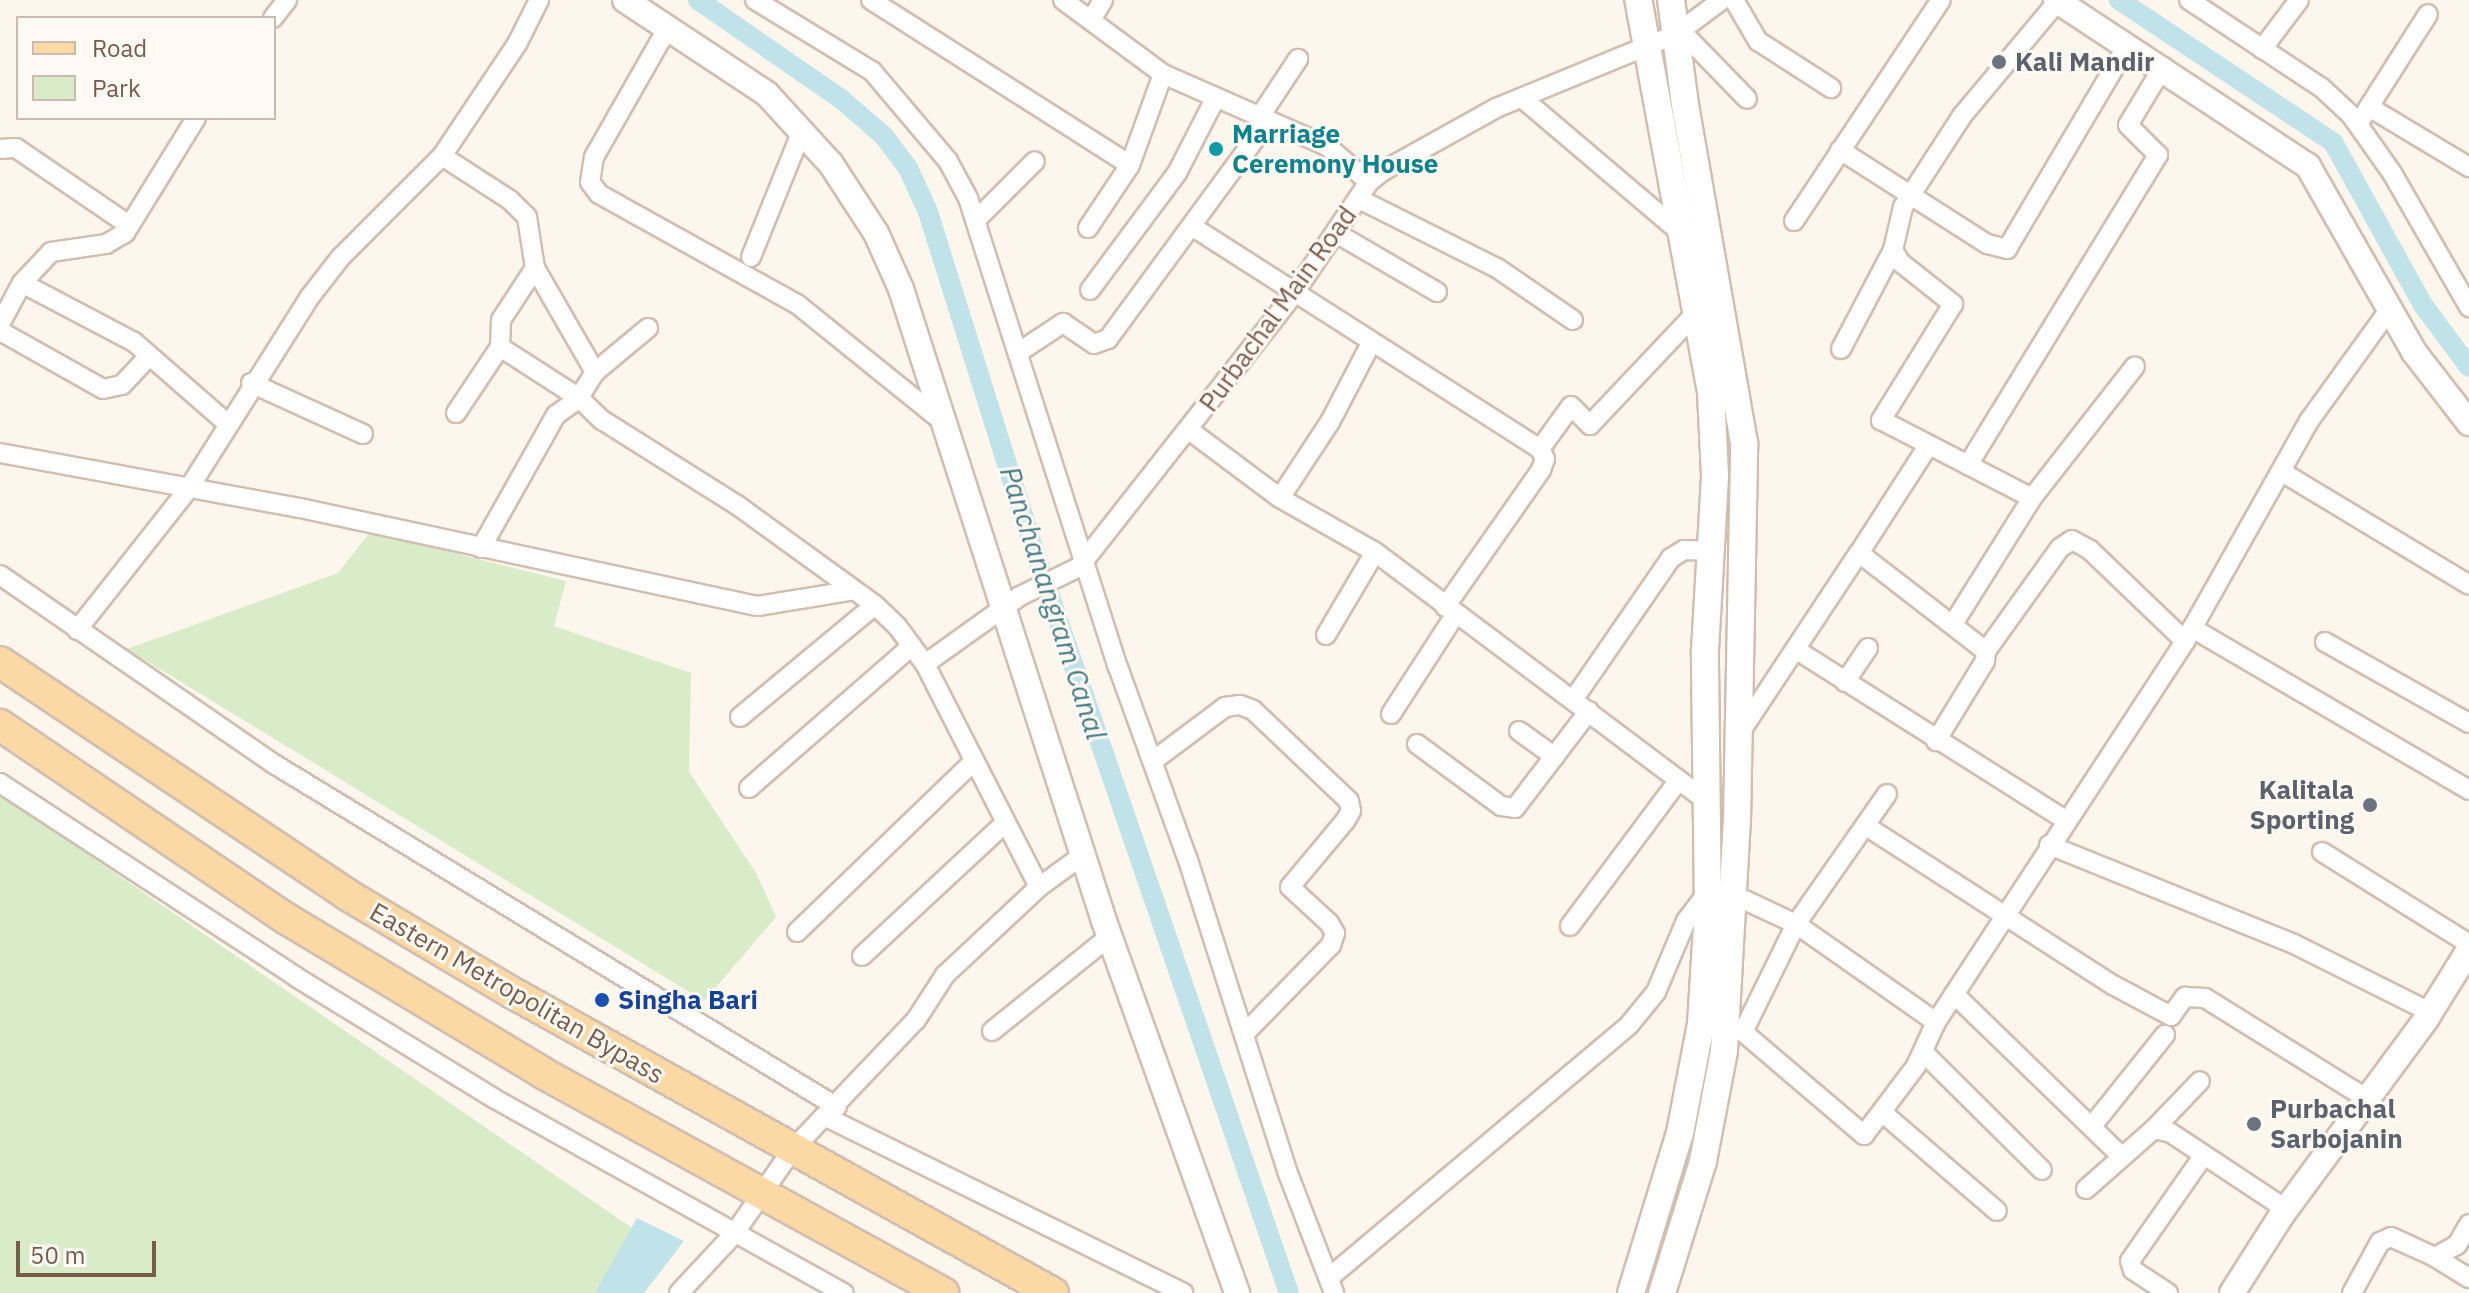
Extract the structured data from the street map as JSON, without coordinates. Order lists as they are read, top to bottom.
{
  "streets": {
    "main road": ["Eastern Metropolitan Bypass"],
    "street": ["Purbachal Main Road"]
  },
  "water": ["Panchanangram Canal"],
  "places": [
    "Kali Mandir",
    "Marriage Ceremony House",
    "Kalitala Sporting",
    "Singha Bari",
    "Purbachal Sarbojanin"
  ],
  "legend": ["Road", "Park"],
  "scale_bar": "50 m"
}
